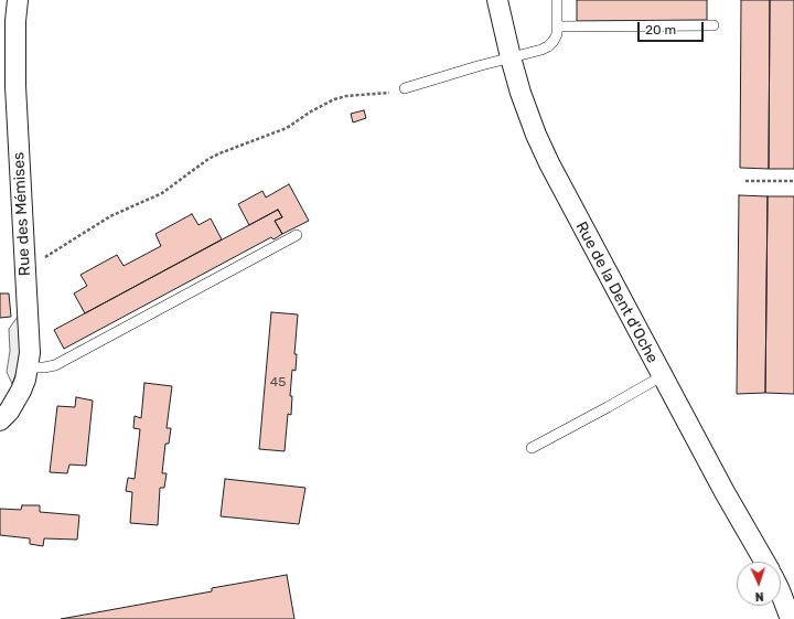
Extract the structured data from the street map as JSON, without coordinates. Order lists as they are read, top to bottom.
{
  "streets": {
    "street": ["Rue des Mémises", "Rue de la Dent d'Oche"]
  },
  "house_numbers": ["45"],
  "scale_bar": "20 m",
  "north": "bottom"
}
